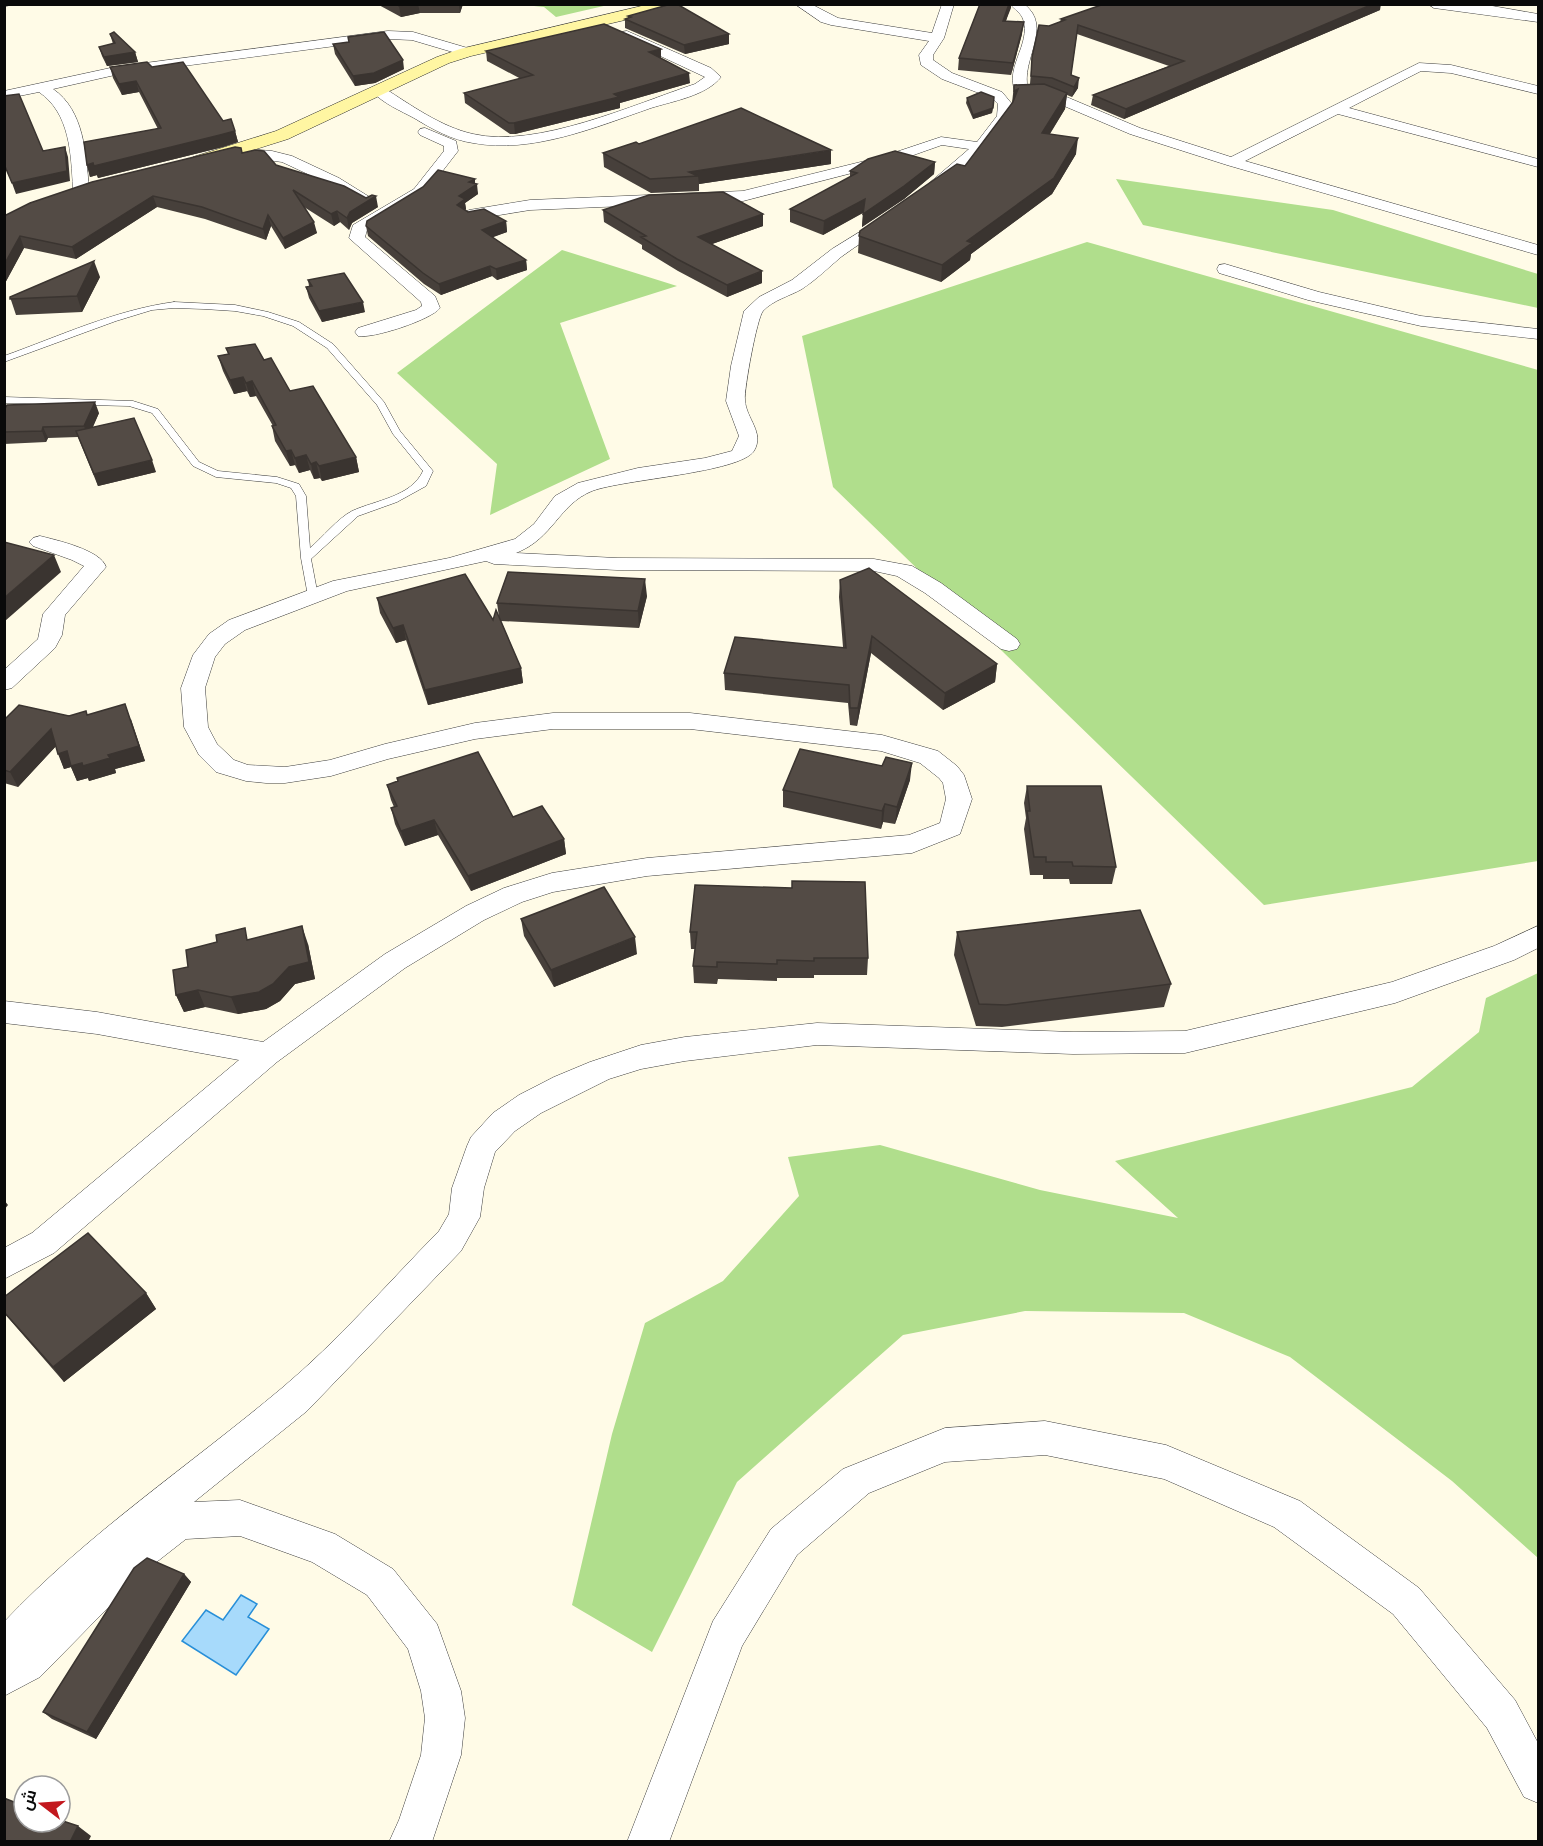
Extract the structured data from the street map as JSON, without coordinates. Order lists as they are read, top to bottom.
{
  "north": "left"
}
